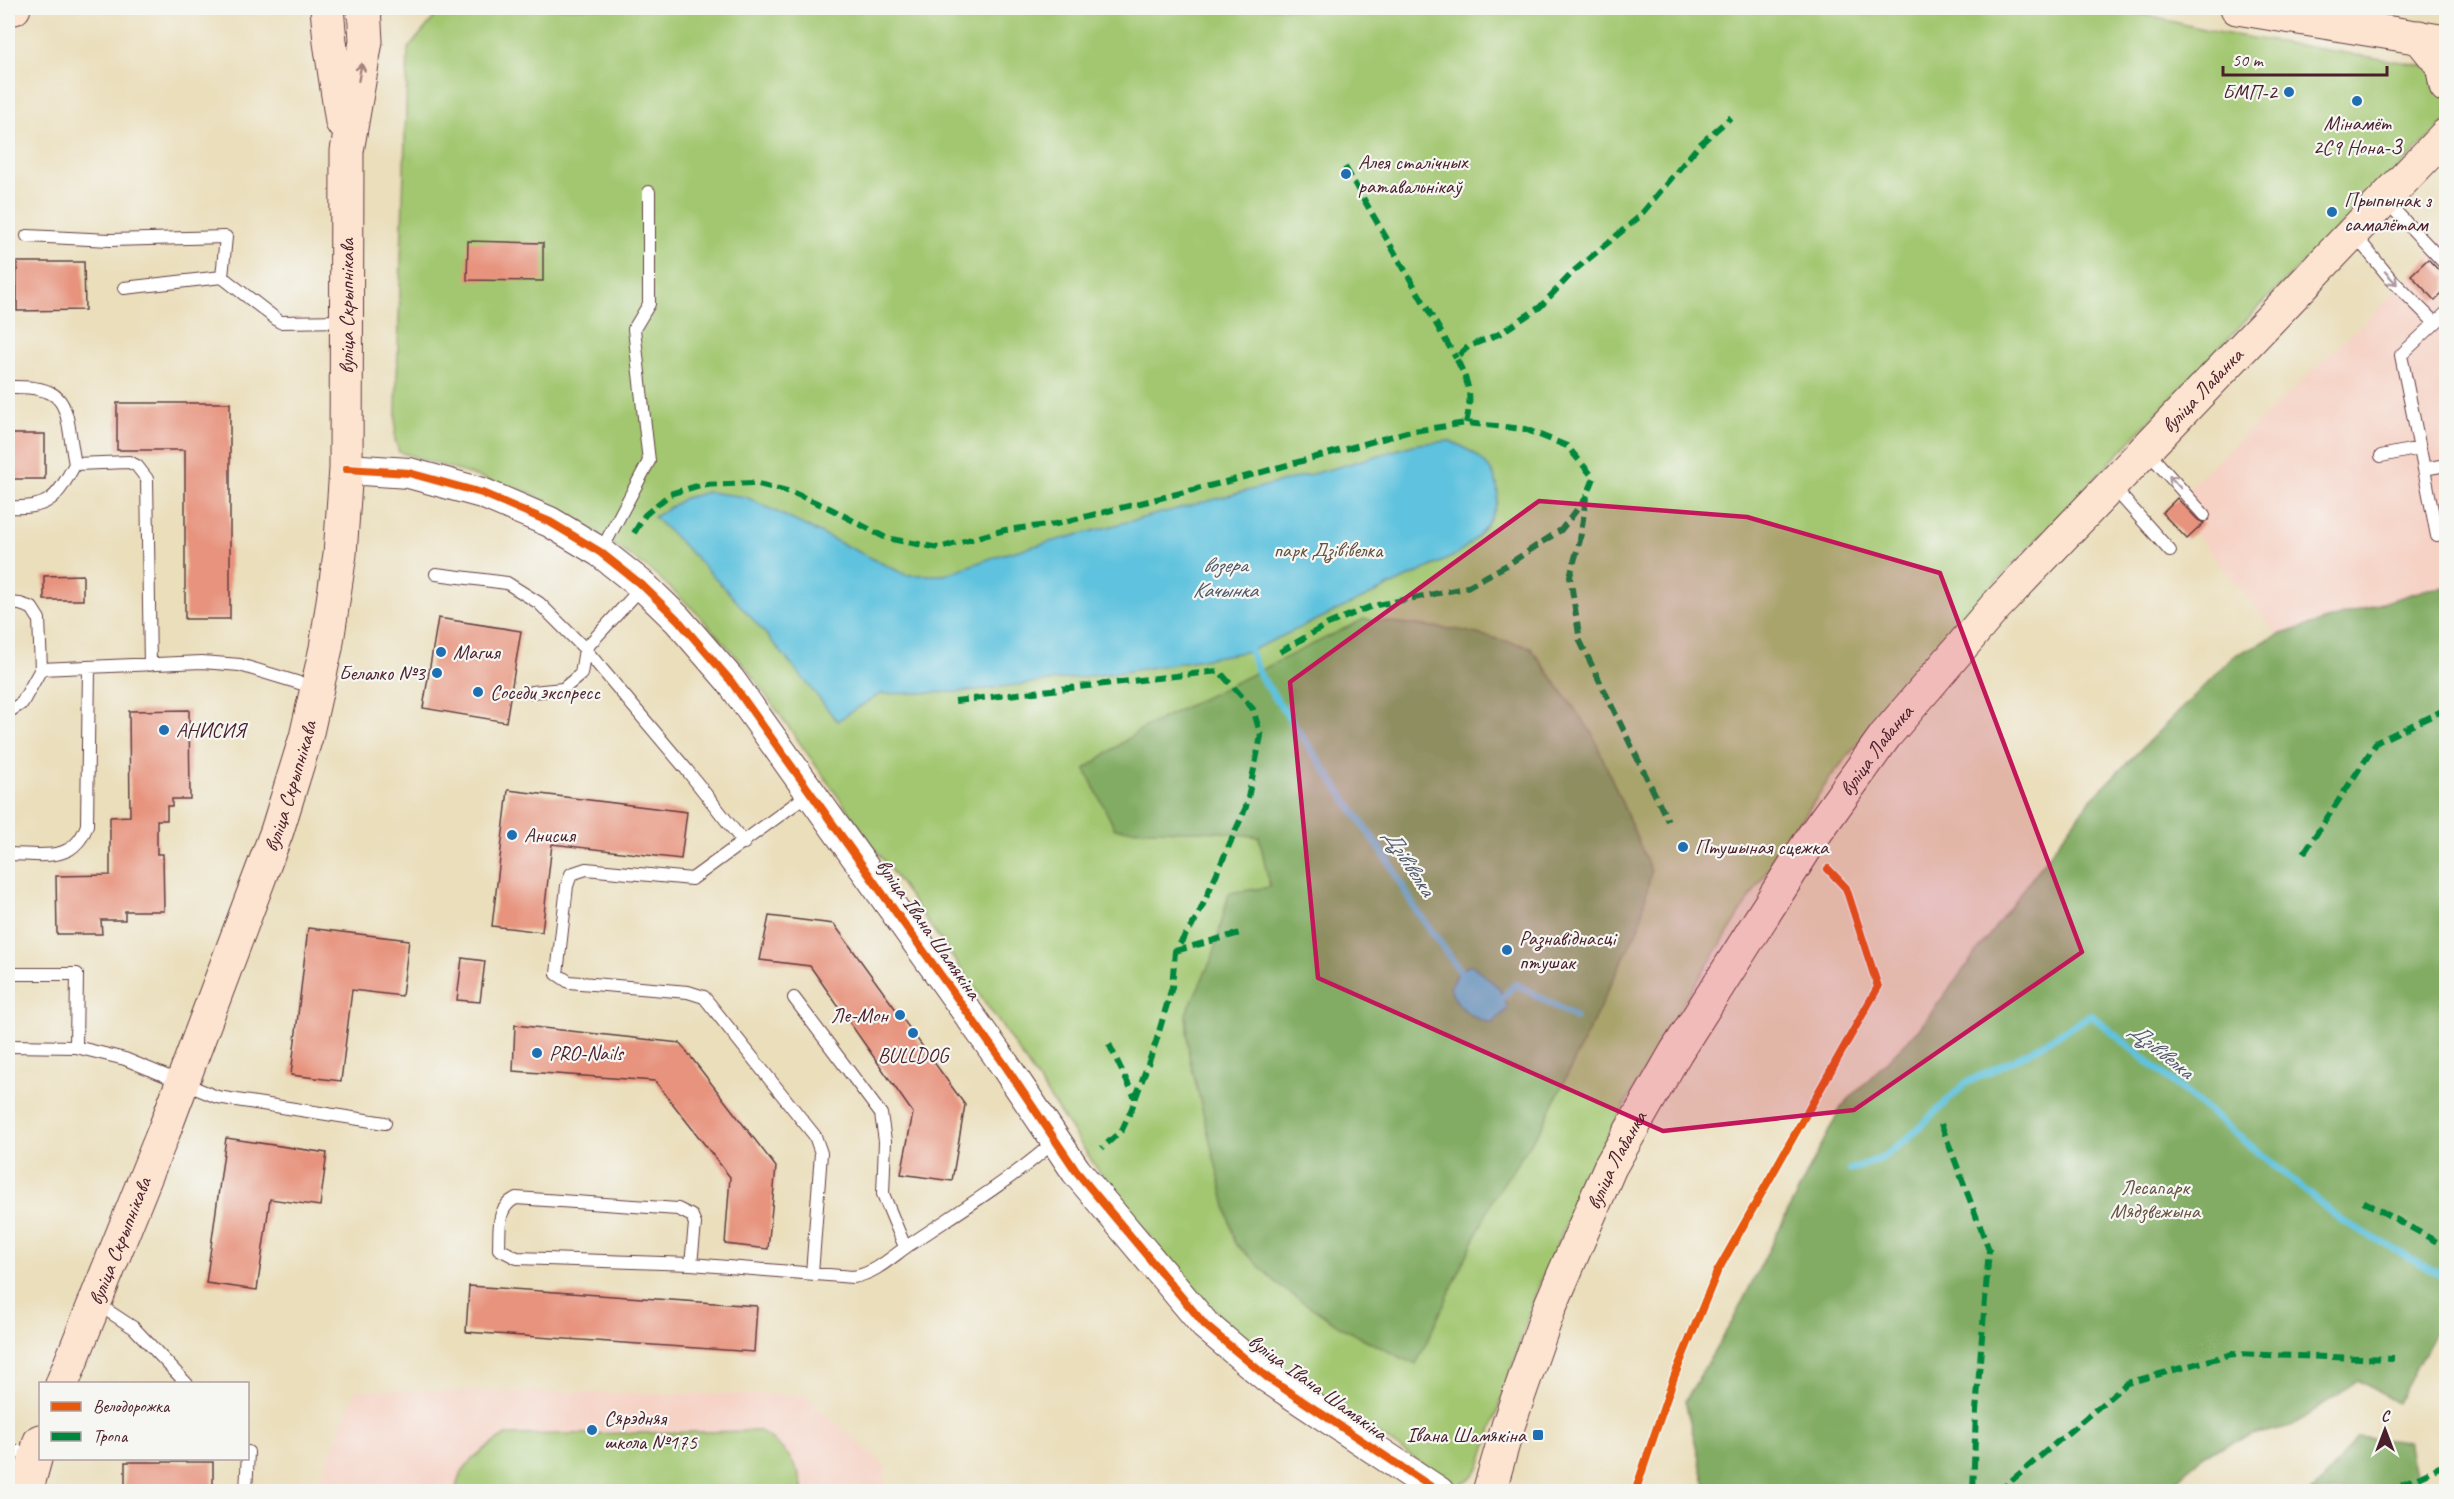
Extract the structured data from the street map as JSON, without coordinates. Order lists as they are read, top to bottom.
{
  "streets": {
    "main road": ["вуліца Скрыпнікава", "вуліца Лабанка"],
    "street": ["вуліца Івана Шамякіна"]
  },
  "crossings": [
    ["вуліца Скрыпнікава", "вуліца Івана Шамякіна"]
  ],
  "water": ["возера Качынка", "Дзівівелка"],
  "parks": ["парк Дзівівелка", "Лесапарк Мядзвежына"],
  "places": {
    "other": [
      "БМП-2",
      "Мінамёт 2С9 Нона-З",
      "Алея сталічных ратавальнікаў",
      "Прыпынак з самалётам",
      "Магия",
      "Белалко №3",
      "Соседи экспресс",
      "АНИСИЯ",
      "Анисия",
      "Птушыная сцежка",
      "Разнавіднасці птушак",
      "Ле-Мон",
      "BULLDOG",
      "PRO-Nails",
      "Сярэдняя школа №175"
    ],
    "transit": ["Івана Шамякіна"]
  },
  "legend": ["Велодорожка", "Тропа"],
  "scale_bar": "50 m",
  "north": "top"
}
